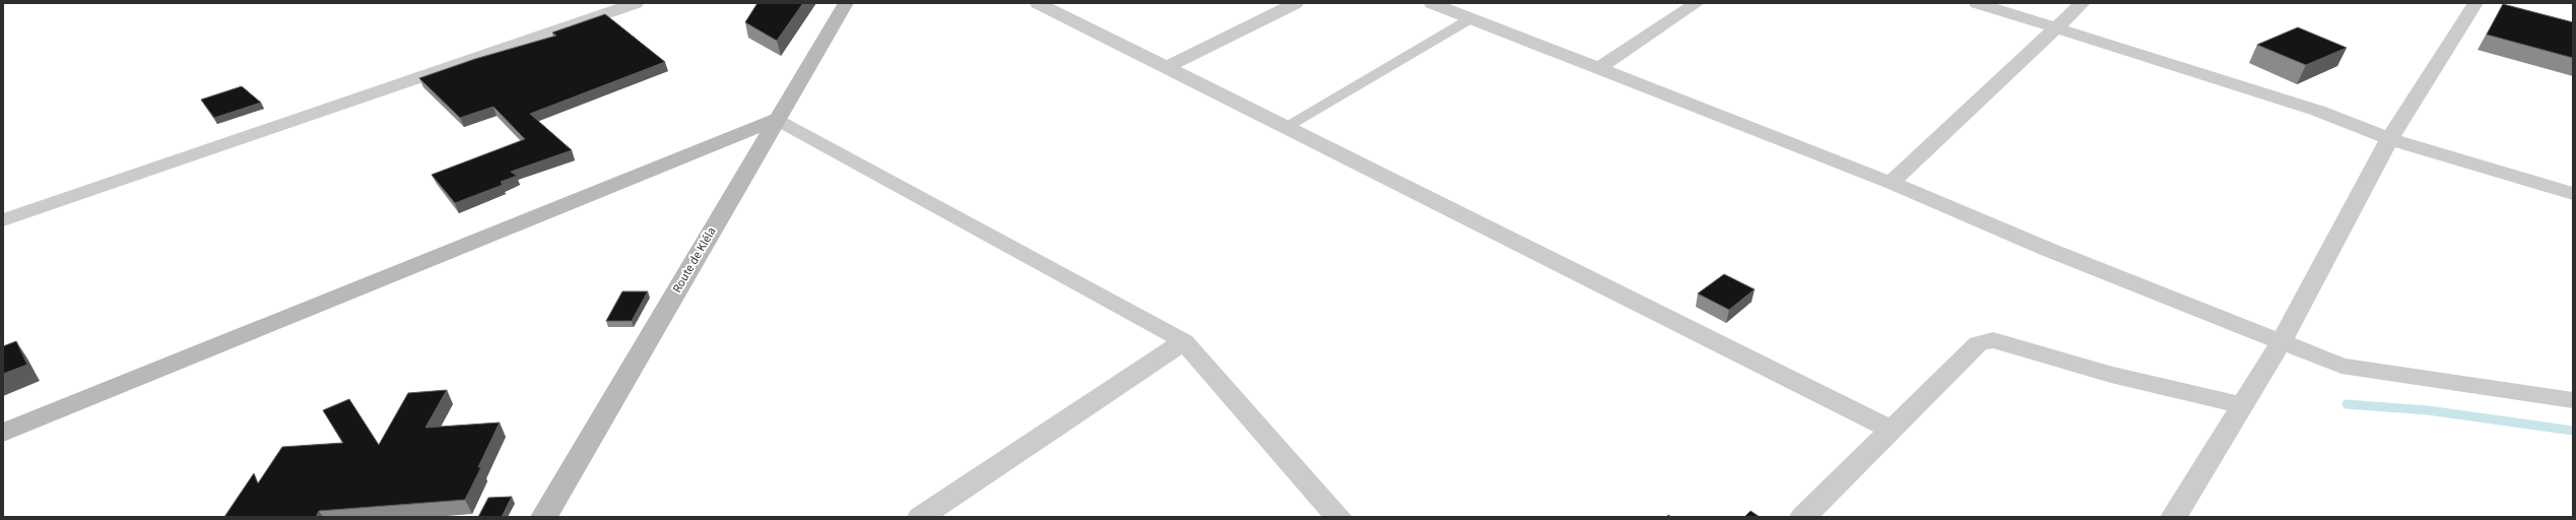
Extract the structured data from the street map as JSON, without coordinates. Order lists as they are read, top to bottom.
{
  "streets": {
    "main road": ["Route de Kléla"]
  }
}
